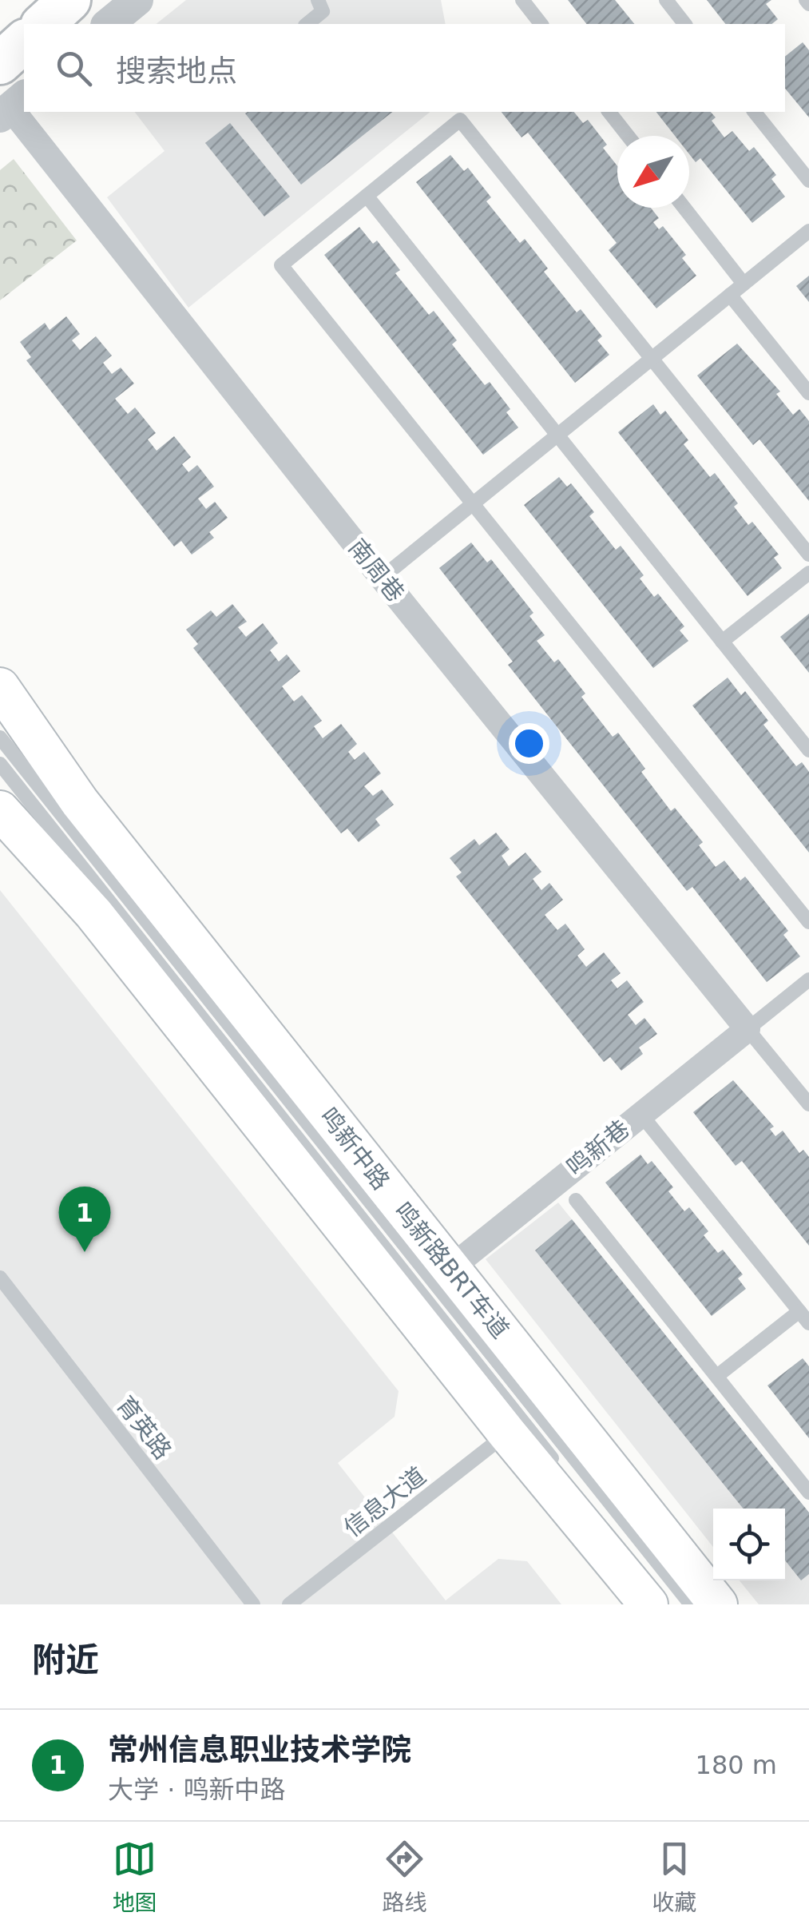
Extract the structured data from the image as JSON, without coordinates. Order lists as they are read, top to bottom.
{
  "streets": {
    "main road": ["鸣新中路"],
    "street": ["南周巷", "鸣新巷"],
    "lane": ["鸣新路BRT车道", "育英路", "信息大道"]
  },
  "crossings": [
    ["南周巷", "鸣新巷"],
    ["鸣新巷", "鸣新中路"]
  ],
  "north": "bottom left",
  "page": {
    "search": "搜索地点",
    "pins": "1",
    "heading": "附近",
    "list": [
      {
        "mark": "1",
        "name": "常州信息职业技术学院",
        "note": "大学 · 鸣新中路",
        "value": "180 m"
      }
    ],
    "nav": ["地图", "路线", "收藏"]
  }
}
